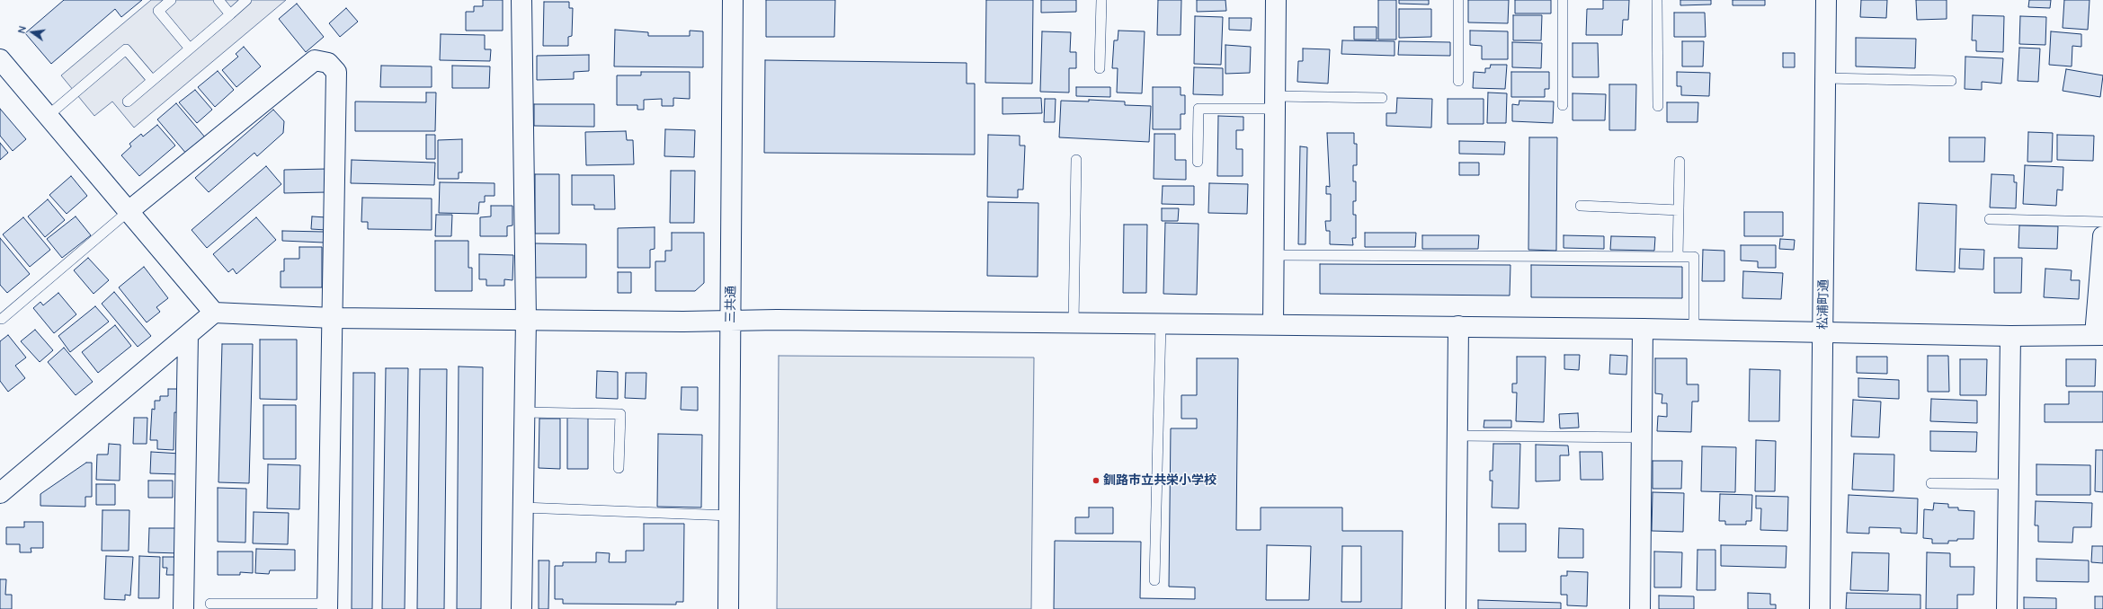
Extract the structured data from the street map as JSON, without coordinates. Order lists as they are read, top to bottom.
{
  "streets": {
    "street": ["三共通", "松浦町通"]
  },
  "places": ["釧路市立共栄小学校"],
  "north": "left"
}
